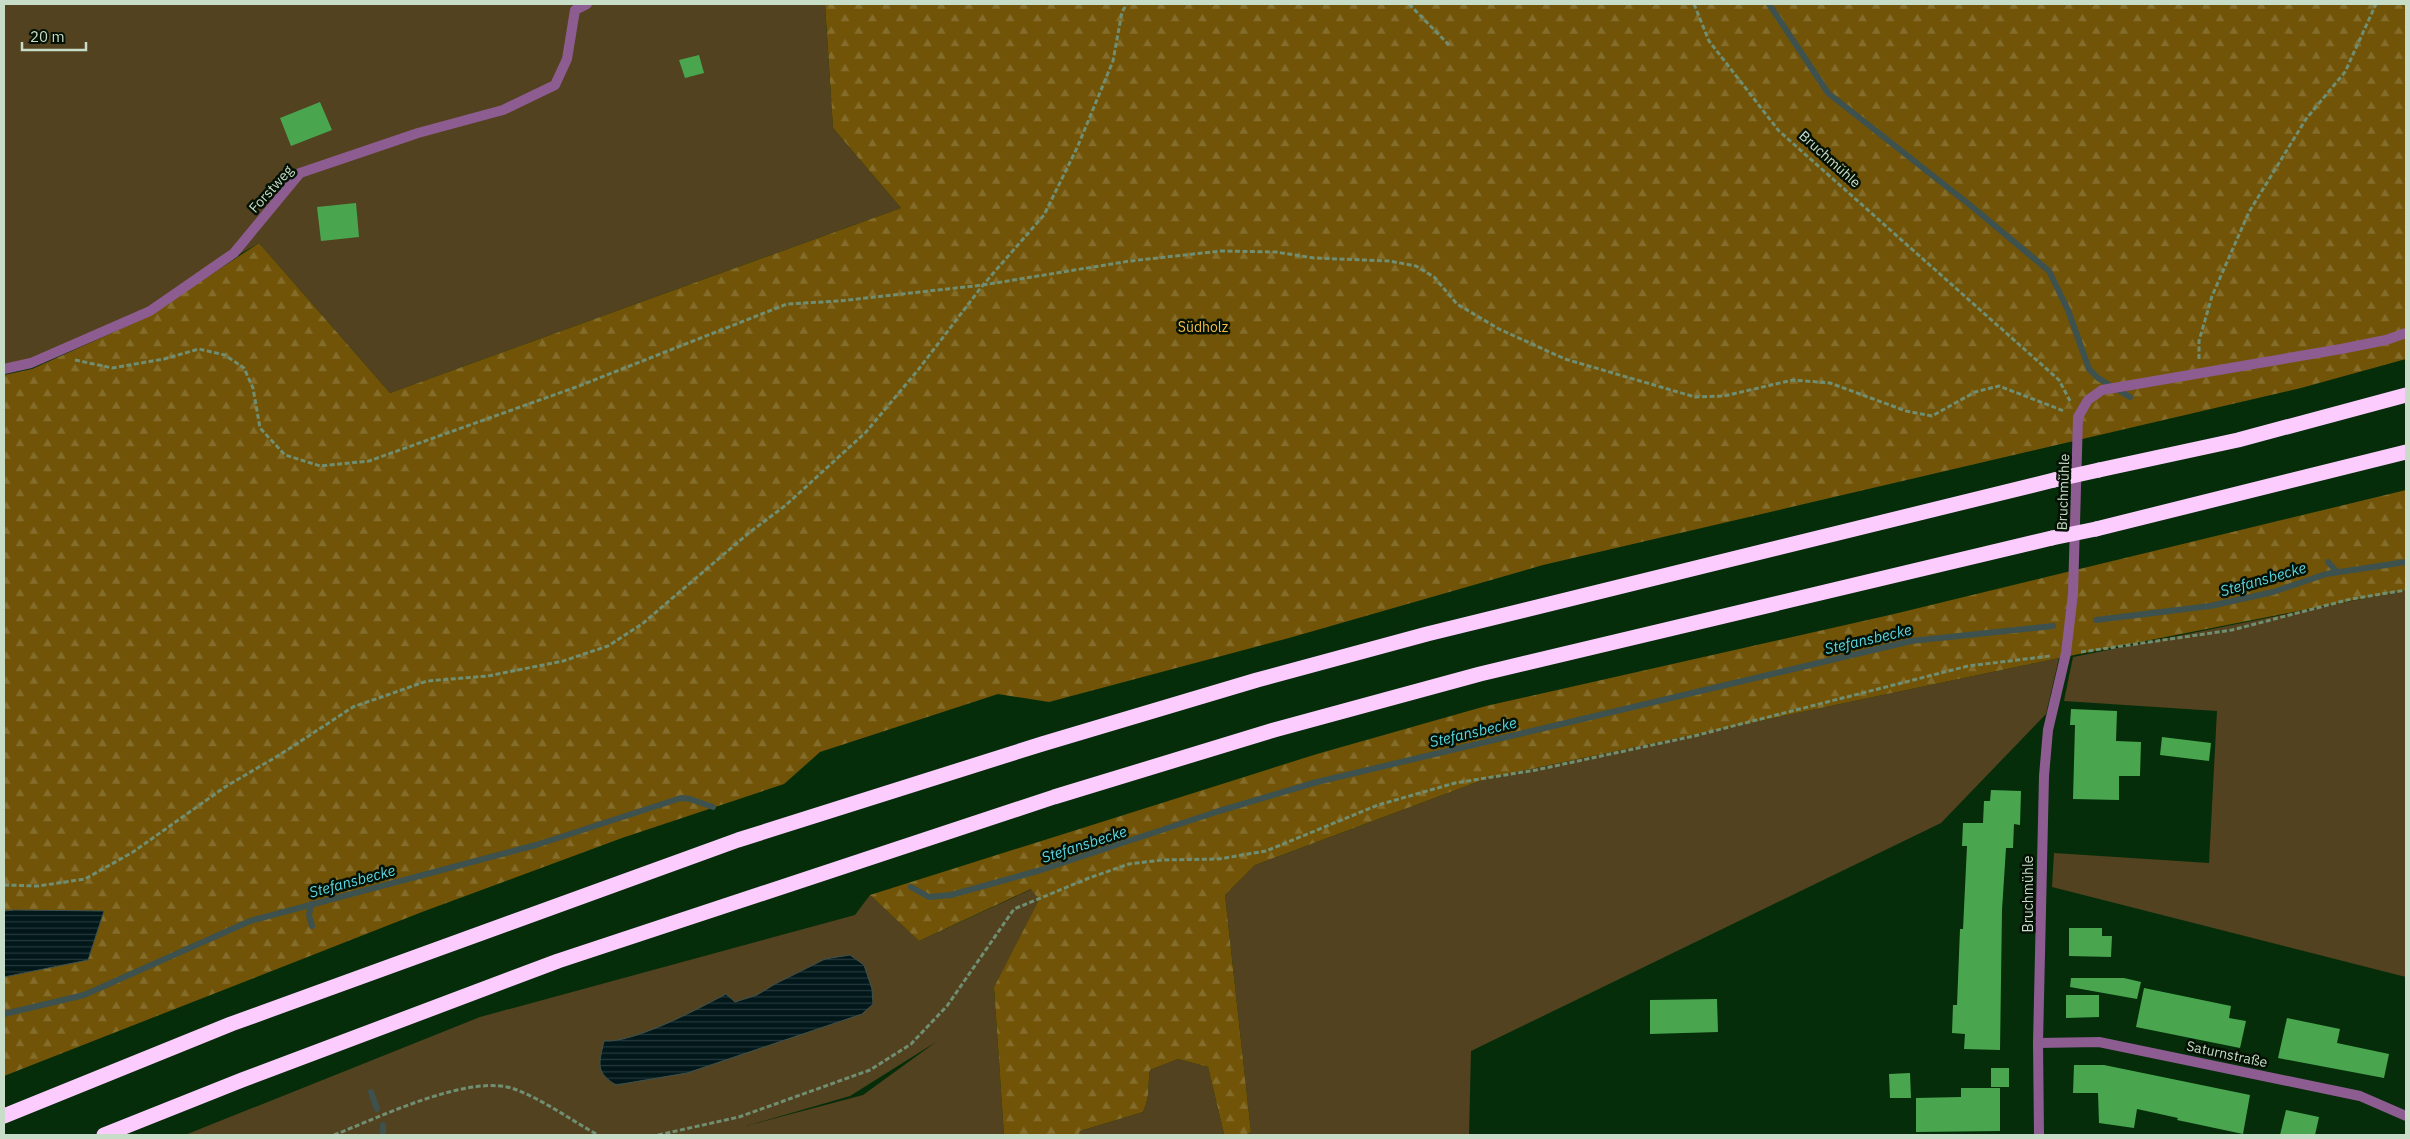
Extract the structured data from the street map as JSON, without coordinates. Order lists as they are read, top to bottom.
{
  "streets": {
    "street": ["Bruchmühle", "Forstweg", "Saturnstraße"]
  },
  "crossings": [
    ["Bruchmühle", "Saturnstraße"]
  ],
  "water": ["Stefansbecke"],
  "parks": ["Südholz"],
  "scale_bar": "20 m"
}
